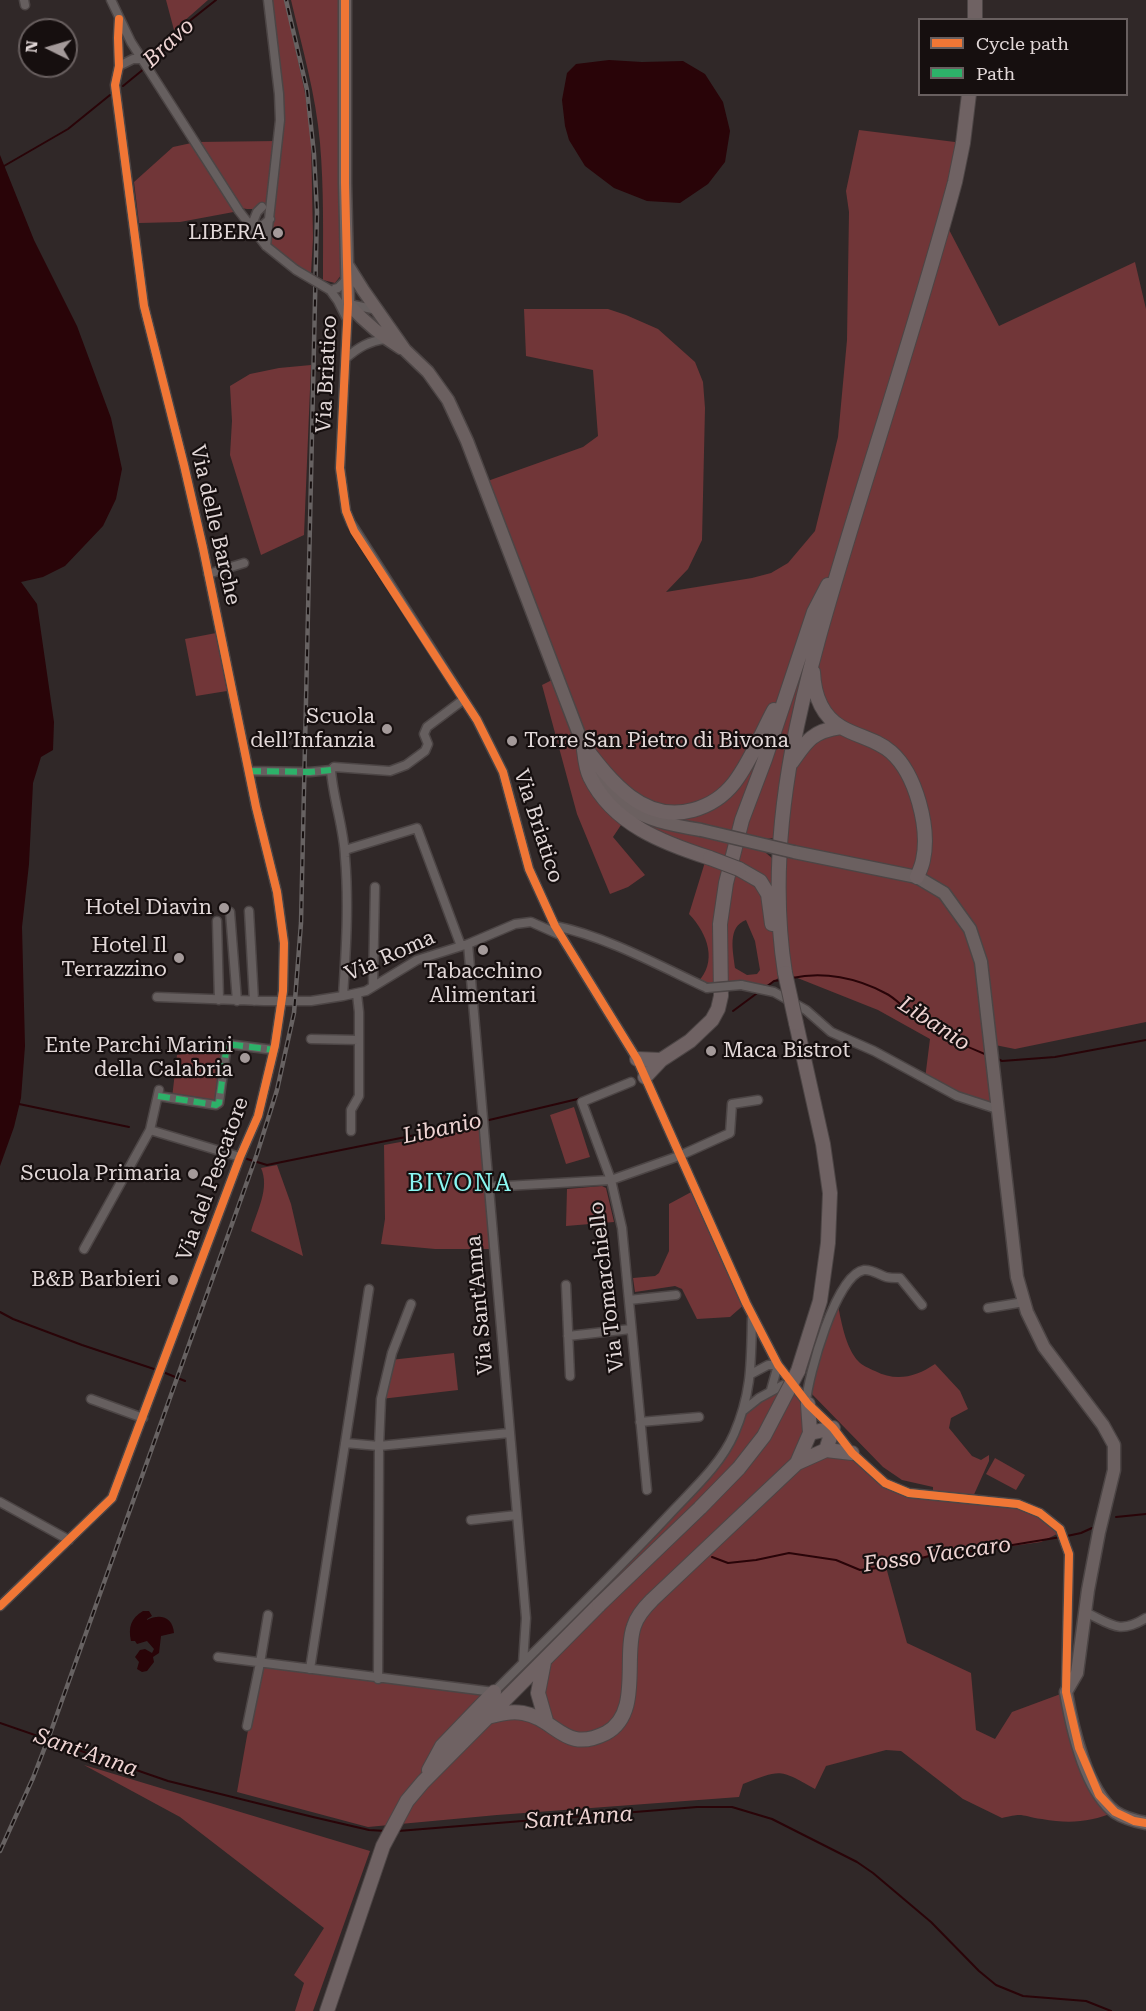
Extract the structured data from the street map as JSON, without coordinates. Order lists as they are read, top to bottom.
{
  "streets": {
    "street": [
      "Via Briatico",
      "Via delle Barche",
      "Via Roma",
      "Via del Pescatore",
      "Via Tomarchiello",
      "Via Sant'Anna"
    ]
  },
  "crossings": [
    ["Via Briatico", "Via Roma"],
    ["Via delle Barche", "Via Roma"],
    ["Via delle Barche", "Via del Pescatore"],
    ["Via Roma", "Via del Pescatore"],
    ["Via Roma", "Via Sant'Anna"]
  ],
  "districts": ["BIVONA"],
  "water": [
    "Bravo",
    "Libanio",
    "Fosso Vaccaro",
    "Sant'Anna"
  ],
  "places": [
    "LIBERA",
    "Scuola dell’Infanzia",
    "Torre San Pietro di Bivona",
    "Hotel Diavin",
    "Tabacchino Alimentari",
    "Hotel Il Terrazzino",
    "Maca Bistrot",
    "Ente Parchi Marini della Calabria",
    "Scuola Primaria",
    "B&B Barbieri"
  ],
  "legend": ["Cycle path", "Path"],
  "north": "left"
}
